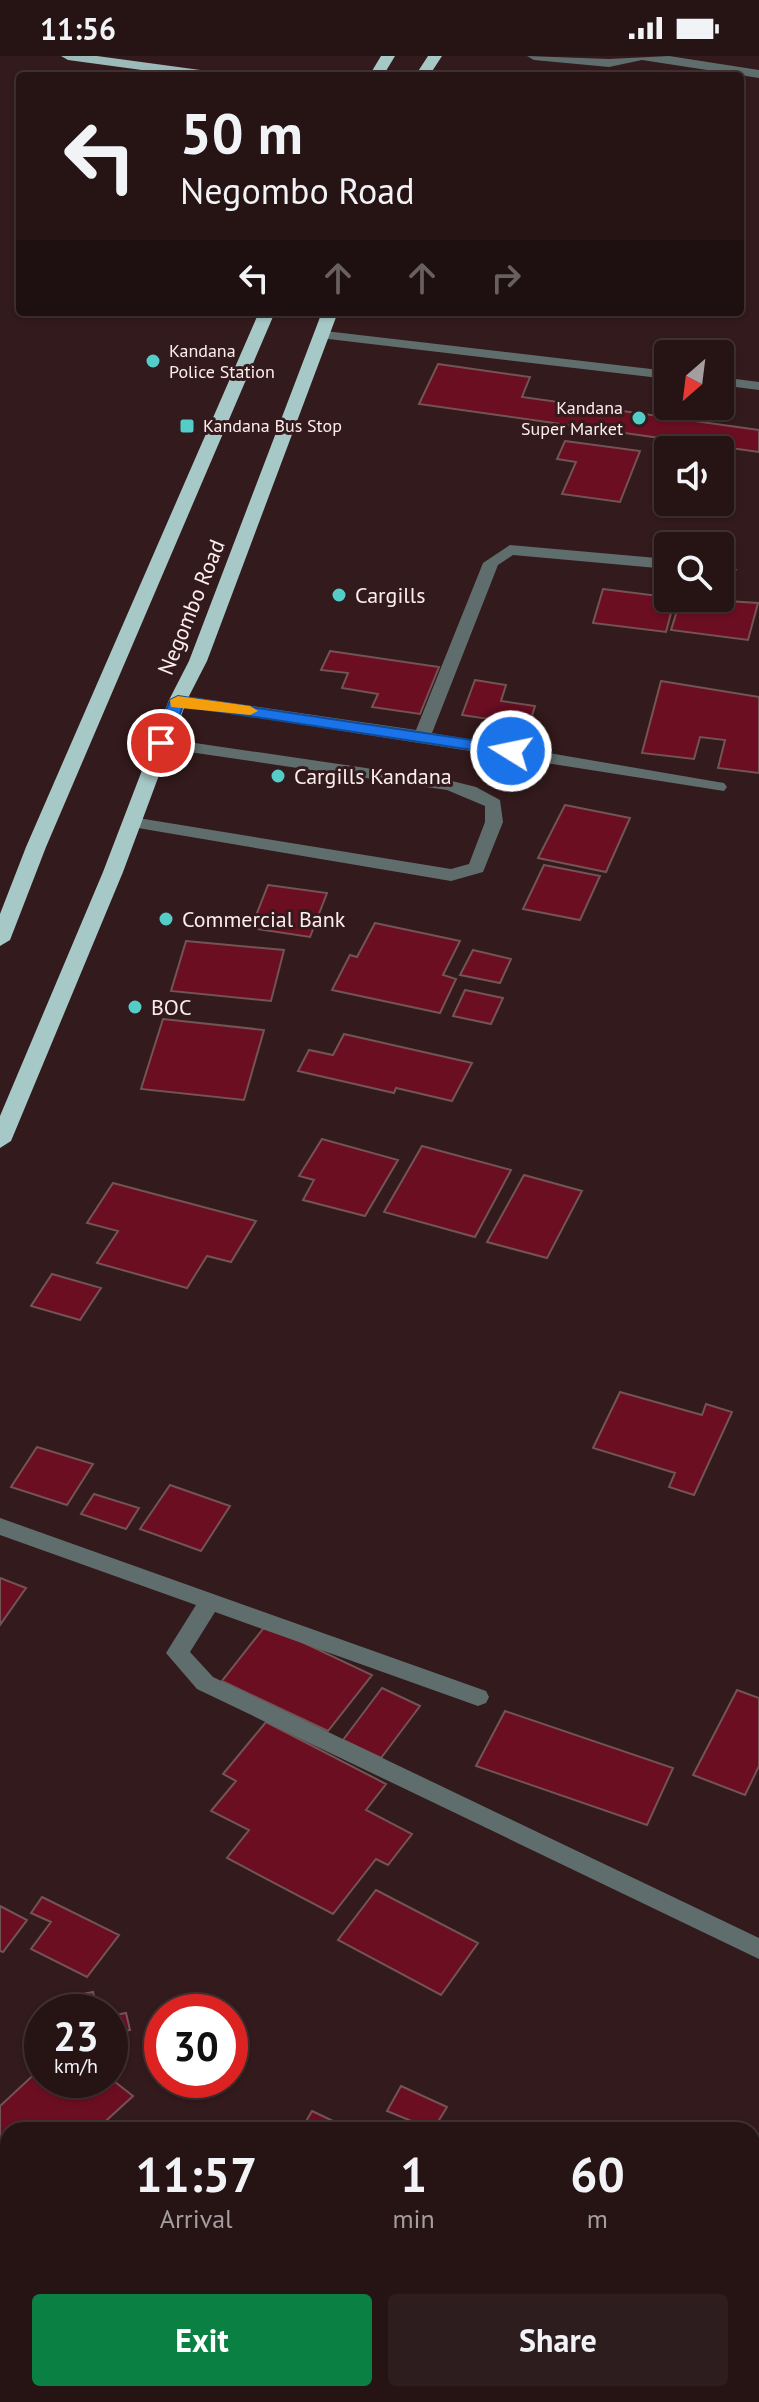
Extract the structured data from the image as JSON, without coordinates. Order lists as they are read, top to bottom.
{
  "streets": {
    "highway": ["Negombo Road"]
  },
  "places": {
    "other": [
      "Kandana Police Station",
      "Kandana Super Market",
      "Cargills",
      "Cargills Kandana",
      "Commercial Bank",
      "BOC"
    ],
    "transit": ["Kandana Bus Stop"]
  },
  "north": "bottom left",
  "page": {
    "status": "11:56",
    "turn": ["50 m", "Negombo Road"],
    "speed": "23 km/h",
    "limit": "30",
    "eta": [
      "11:57",
      "Arrival",
      "1",
      "min",
      "60",
      "m"
    ],
    "buttons": ["Exit", "Share"]
  }
}
